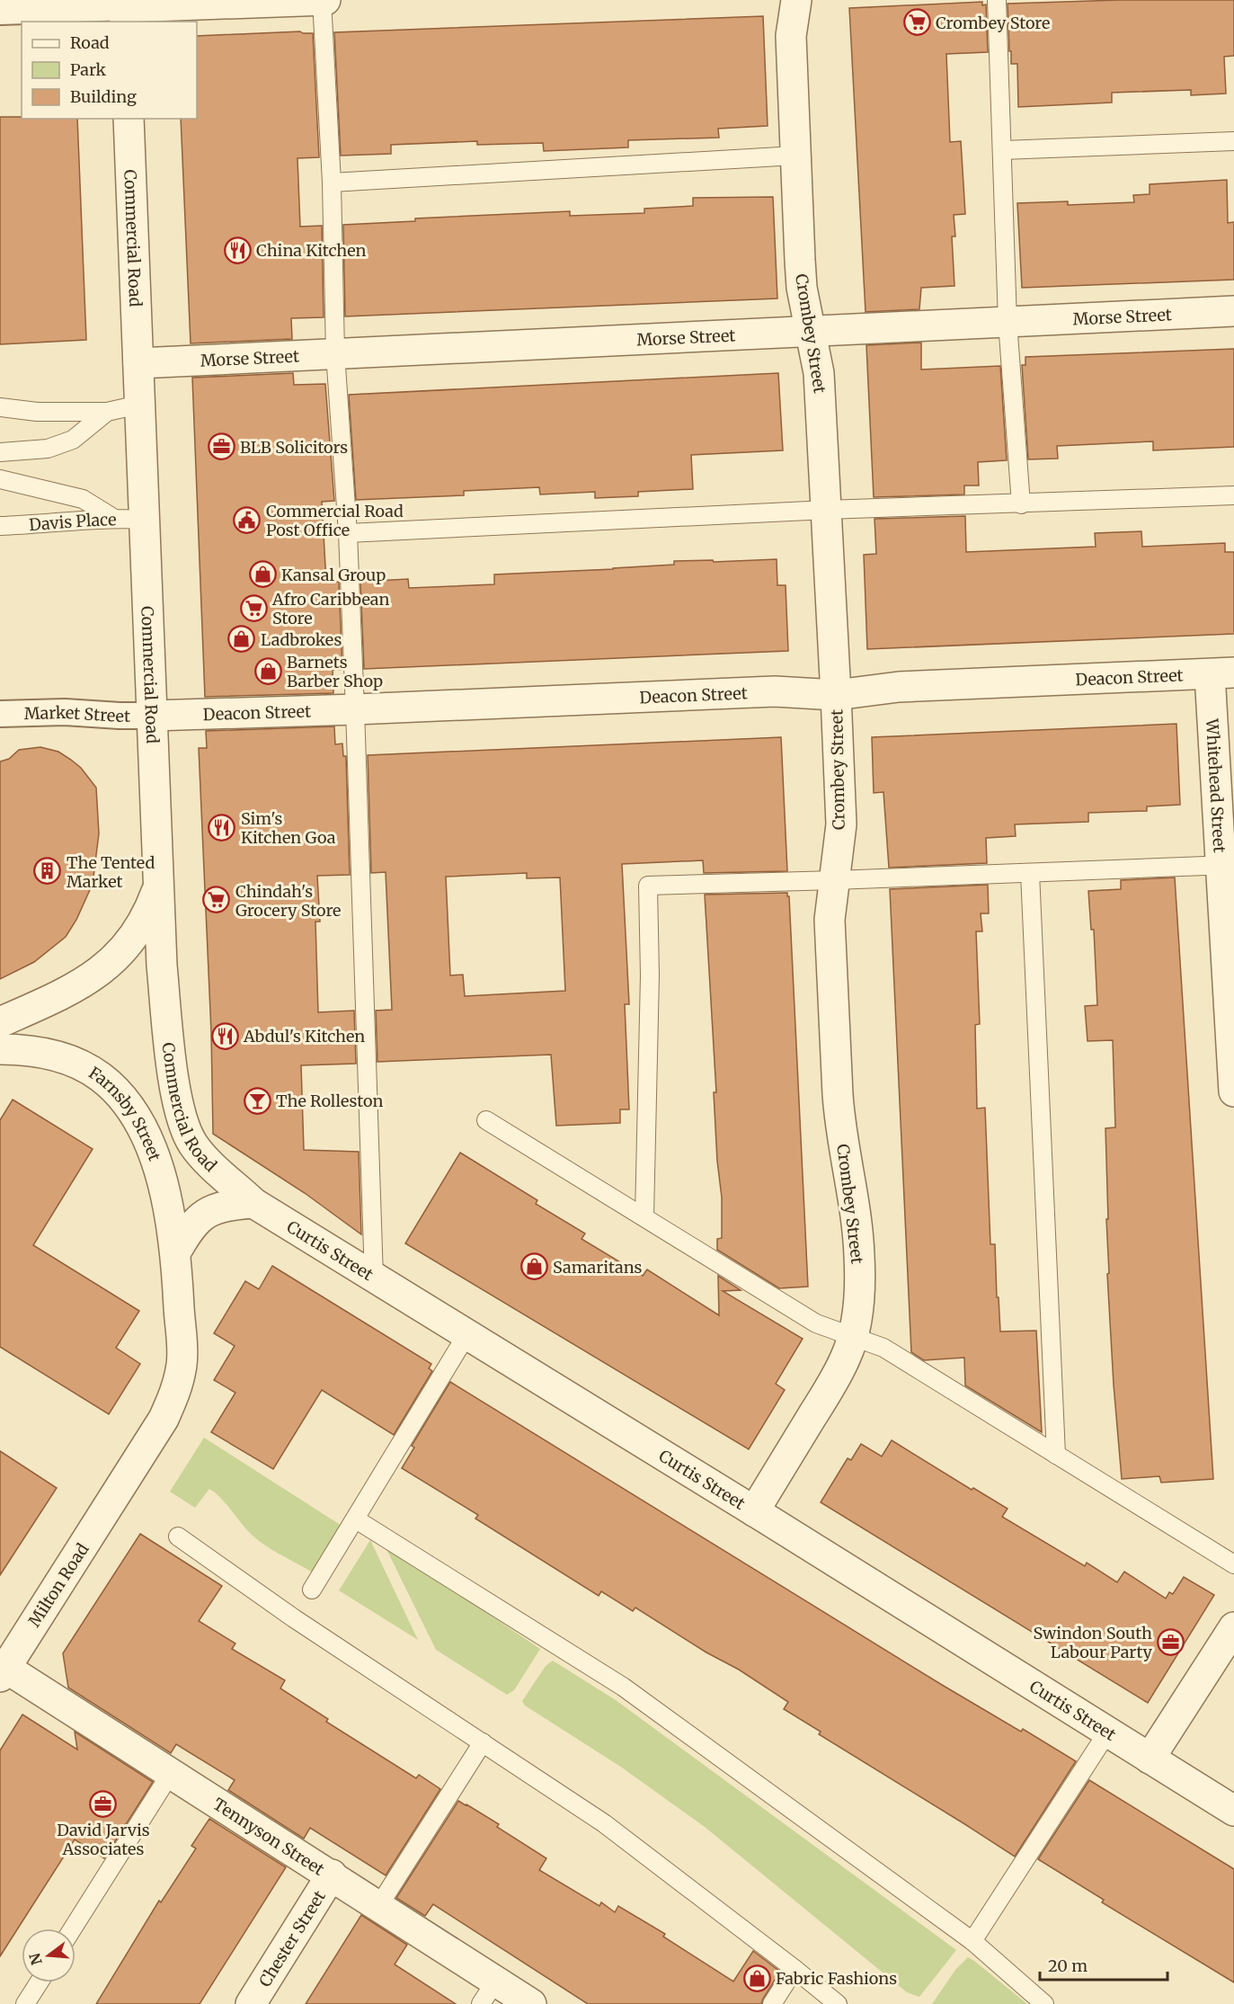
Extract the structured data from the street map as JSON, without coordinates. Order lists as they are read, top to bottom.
{
  "streets": {
    "street": [
      "Commercial Road",
      "Morse Street",
      "Crombey Street",
      "Deacon Street",
      "Market Street",
      "Whitehead Street",
      "Farnsby Street",
      "Curtis Street",
      "Milton Road",
      "Tennyson Street",
      "Chester Street"
    ],
    "lane": ["Davis Place"]
  },
  "crossings": [
    ["Commercial Road", "Morse Street"],
    ["Commercial Road", "Davis Place"],
    ["Commercial Road", "Deacon Street"],
    ["Commercial Road", "Market Street"],
    ["Commercial Road", "Curtis Street"],
    ["Morse Street", "Crombey Street"],
    ["Crombey Street", "Deacon Street"],
    ["Crombey Street", "Curtis Street"],
    ["Deacon Street", "Market Street"],
    ["Deacon Street", "Whitehead Street"],
    ["Farnsby Street", "Milton Road"],
    ["Milton Road", "Tennyson Street"],
    ["Tennyson Street", "Chester Street"]
  ],
  "places": {
    "supermarket": ["Crombey Store", "Afro Caribbean Store", "Chindah's Grocery Store"],
    "restaurant": ["China Kitchen", "Sim's Kitchen Goa", "Abdul's Kitchen"],
    "office": ["BLB Solicitors", "Swindon South Labour Party", "David Jarvis Associates"],
    "public building": ["Commercial Road Post Office"],
    "shop": [
      "Kansal Group",
      "Ladbrokes",
      "Barnets Barber Shop",
      "Samaritans",
      "Fabric Fashions"
    ],
    "building": ["The Tented Market"],
    "bar": ["The Rolleston"]
  },
  "legend": ["Road", "Park", "Building"],
  "scale_bar": "20 m",
  "north": "left"
}
